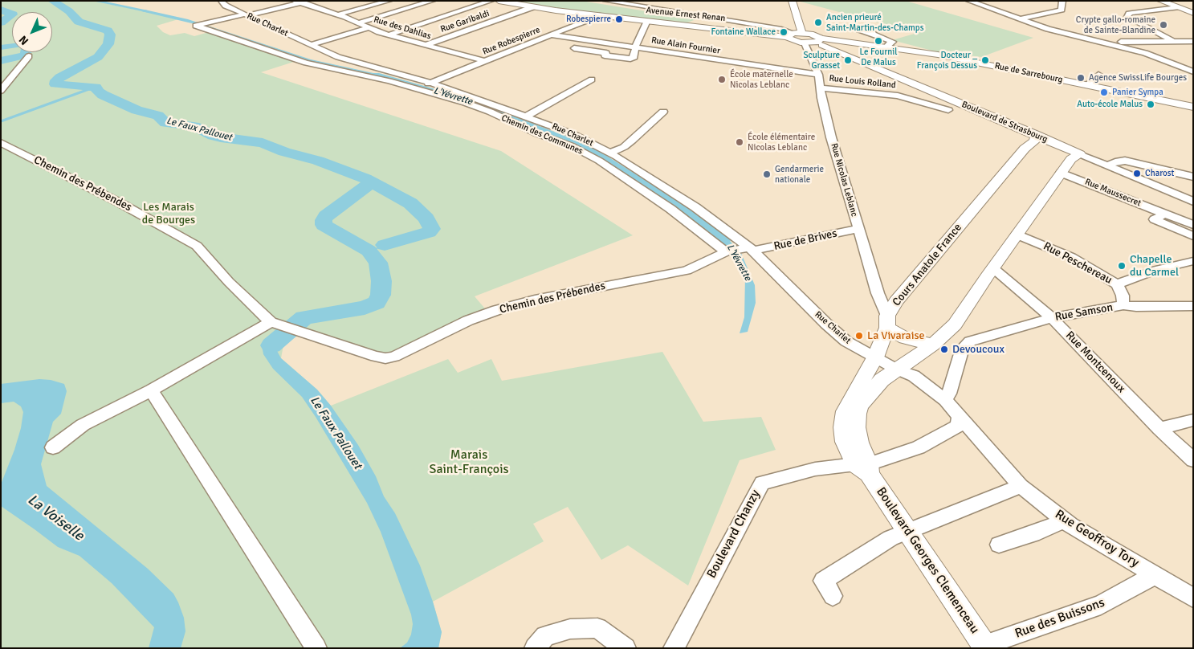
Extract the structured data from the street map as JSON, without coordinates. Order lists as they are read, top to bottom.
{
  "streets": {
    "main road": [
      "Avenue Ernest Renan",
      "Rue de Sarrebourg",
      "Boulevard de Strasbourg",
      "Cours Anatole France",
      "Boulevard Georges Clemenceau"
    ],
    "street": [
      "Rue Garibaldi",
      "Rue Charlet",
      "Rue des Dahlias",
      "Rue Robespierre",
      "Rue Alain Fournier",
      "Rue Louis Rolland",
      "Chemin des Communes",
      "Rue Nicolas Leblanc",
      "Chemin des Prébendes",
      "Rue Maussecret",
      "Rue de Brives",
      "Rue Peschereau",
      "Rue Samson",
      "Rue Montcenoux",
      "Boulevard Chanzy",
      "Rue Geoffroy Tory",
      "Rue des Buissons"
    ]
  },
  "crossings": [
    ["Avenue Ernest Renan", "Rue Garibaldi"],
    ["Avenue Ernest Renan", "Rue Robespierre"],
    ["Rue Garibaldi", "Rue des Dahlias"],
    ["Rue Charlet", "Rue Robespierre"],
    ["Rue Charlet", "Chemin des Communes"],
    ["Rue Charlet", "Chemin des Prébendes"],
    ["Rue Charlet", "Rue de Brives"],
    ["Rue Charlet", "Cours Anatole France"],
    ["Rue des Dahlias", "Rue Robespierre"],
    ["Rue Robespierre", "Rue Alain Fournier"],
    ["Rue Robespierre", "Chemin des Communes"],
    ["Rue Alain Fournier", "Rue Nicolas Leblanc"],
    ["Rue de Sarrebourg", "Boulevard de Strasbourg"],
    ["Rue Louis Rolland", "Rue Nicolas Leblanc"],
    ["Boulevard de Strasbourg", "Cours Anatole France"],
    ["Chemin des Communes", "Chemin des Prébendes"],
    ["Rue Nicolas Leblanc", "Rue de Brives"],
    ["Rue Nicolas Leblanc", "Cours Anatole France"],
    ["Chemin des Prébendes", "Rue de Brives"],
    ["Rue Peschereau", "Rue Samson"],
    ["Cours Anatole France", "Boulevard Chanzy"],
    ["Cours Anatole France", "Boulevard Georges Clemenceau"],
    ["Rue Samson", "Rue Montcenoux"],
    ["Boulevard Chanzy", "Rue Geoffroy Tory"],
    ["Boulevard Chanzy", "Boulevard Georges Clemenceau"],
    ["Rue Geoffroy Tory", "Rue des Buissons"],
    ["Boulevard Georges Clemenceau", "Rue des Buissons"]
  ],
  "water": ["L'Yévrette", "Le Faux Pallouet", "La Voiselle"],
  "parks": ["Les Marais de Bourges", "Marais Saint-François"],
  "places": [
    "Robespierre",
    "Ancien prieuré Saint-Martin-des-Champs",
    "Crypte gallo-romaine de Sainte-Blandine",
    "Fontaine Wallace",
    "Le Fournil De Malus",
    "Sculpture Grasset",
    "Docteur _ François Dessus",
    "Agence SwissLife Bourges",
    "École maternelle Nicolas Leblanc",
    "Panier Sympa",
    "Auto-école Malus",
    "École élémentaire Nicolas Leblanc",
    "Charost",
    "Gendarmerie nationale",
    "Chapelle du Carmel",
    "La Vivaraise",
    "Devoucoux"
  ],
  "north": "bottom left"
}
